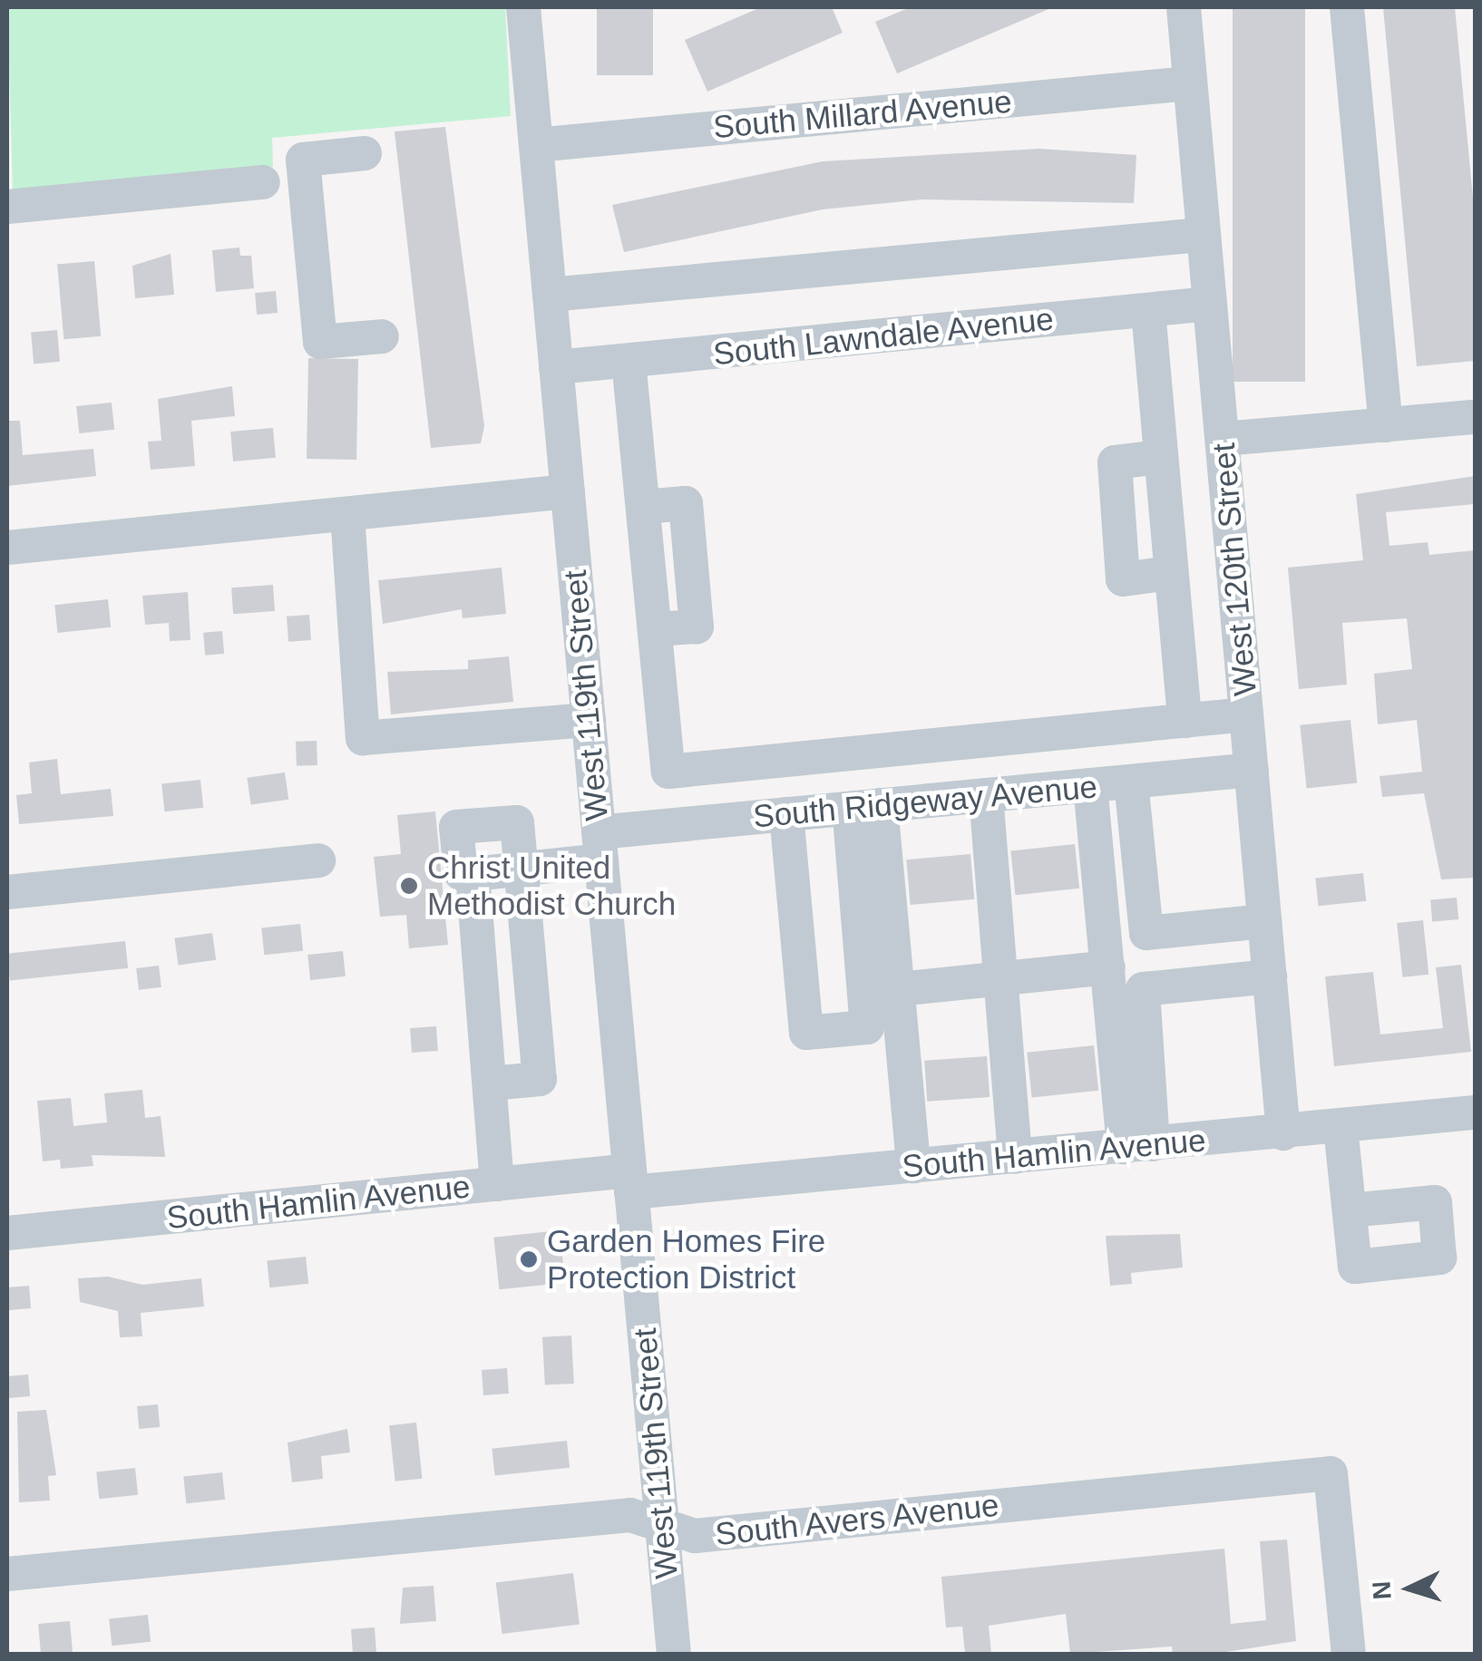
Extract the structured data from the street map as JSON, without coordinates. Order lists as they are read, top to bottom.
{
  "streets": {
    "street": [
      "South Millard Avenue",
      "South Lawndale Avenue",
      "West 120th Street",
      "West 119th Street",
      "South Ridgeway Avenue",
      "South Hamlin Avenue",
      "South Avers Avenue"
    ]
  },
  "crossings": [
    ["South Millard Avenue", "West 120th Street"],
    ["South Millard Avenue", "West 119th Street"],
    ["South Lawndale Avenue", "West 120th Street"],
    ["South Lawndale Avenue", "West 119th Street"],
    ["West 120th Street", "South Ridgeway Avenue"],
    ["West 120th Street", "South Hamlin Avenue"],
    ["West 119th Street", "South Ridgeway Avenue"],
    ["West 119th Street", "South Hamlin Avenue"],
    ["West 119th Street", "South Avers Avenue"]
  ],
  "places": ["Christ United Methodist Church", "Garden Homes Fire Protection District"],
  "north": "left"
}
